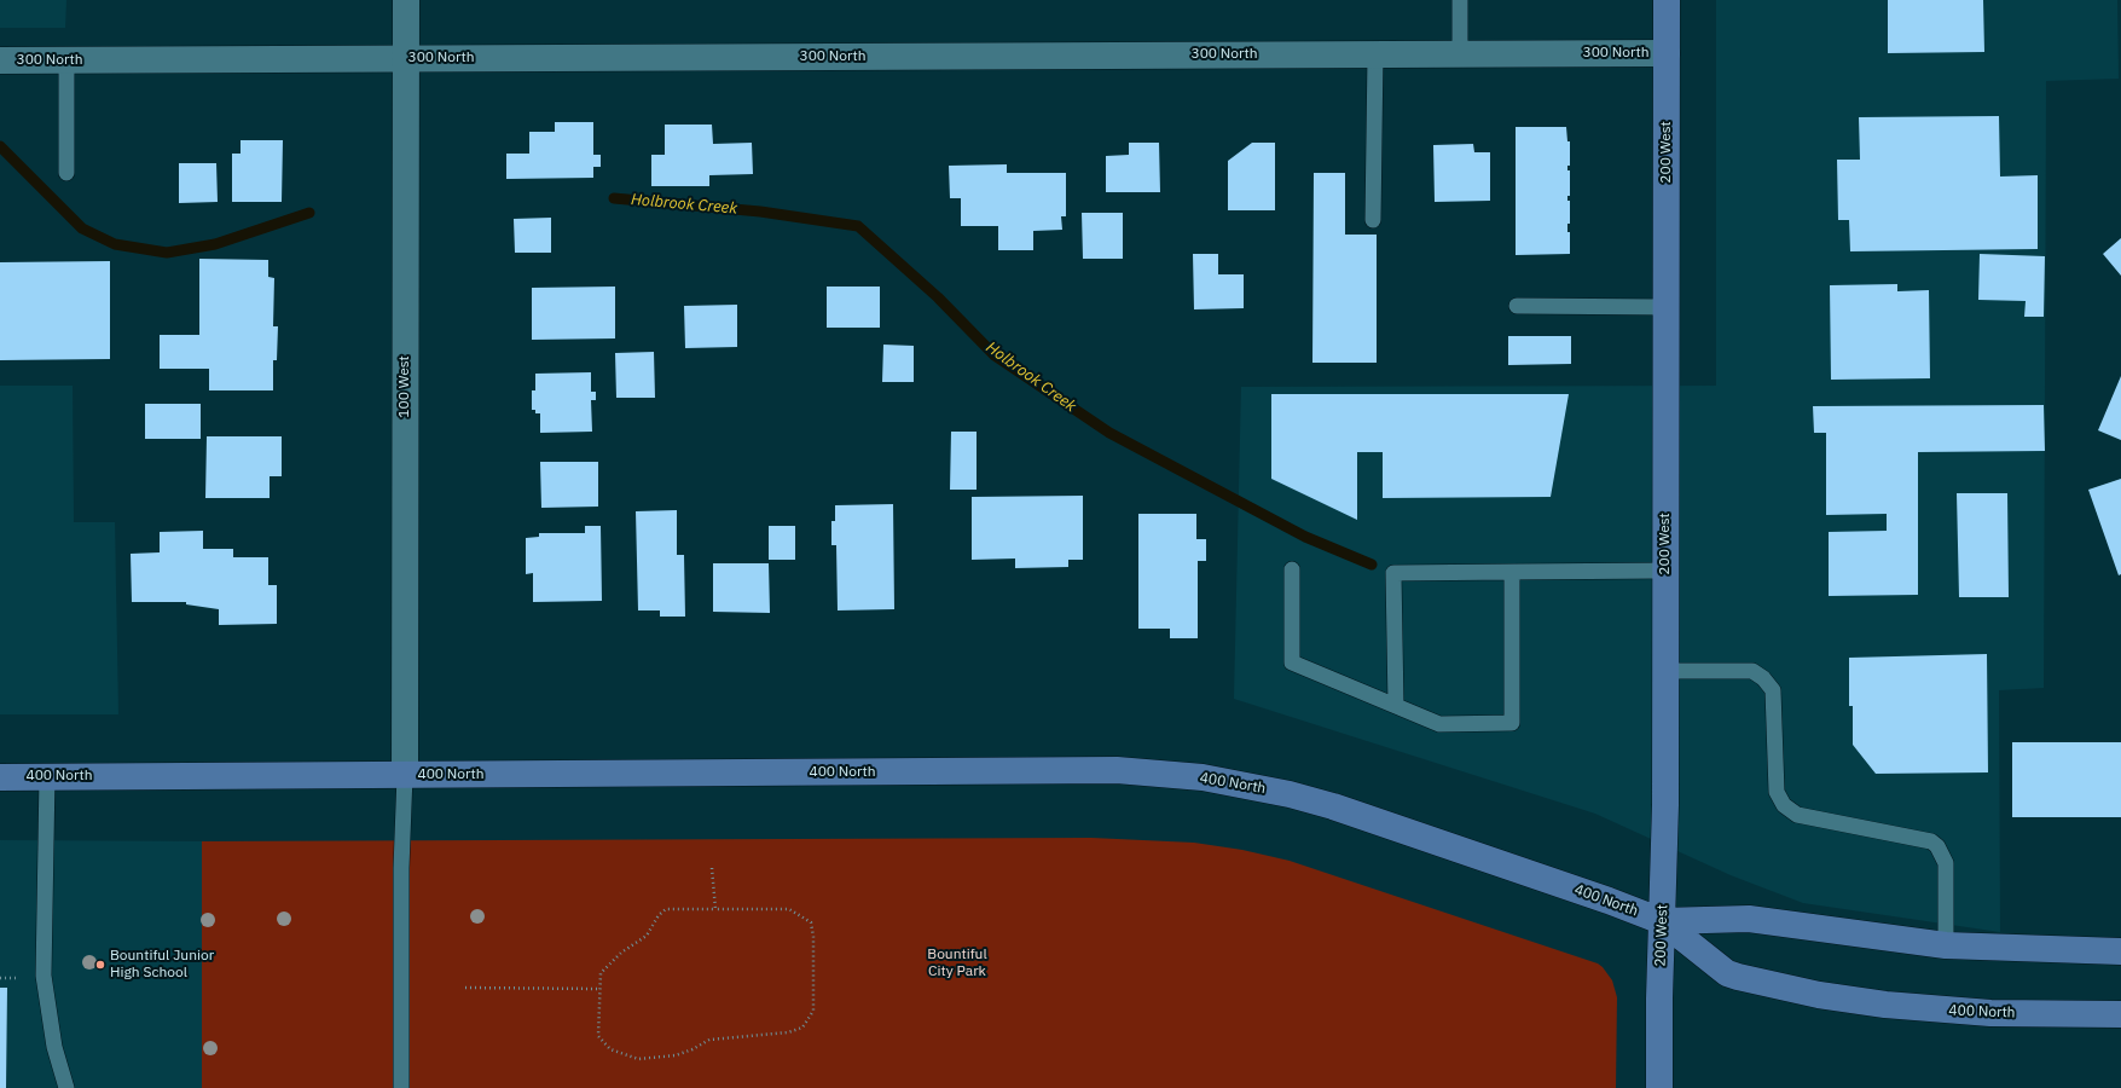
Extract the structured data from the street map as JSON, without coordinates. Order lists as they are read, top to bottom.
{
  "streets": {
    "main road": ["200 West", "400 North"],
    "street": ["300 North", "100 West"]
  },
  "crossings": [
    ["300 North", "200 West"],
    ["300 North", "100 West"],
    ["200 West", "400 North"],
    ["100 West", "400 North"]
  ],
  "water": ["Holbrook Creek"],
  "parks": ["Bountiful City Park"],
  "places": ["Bountiful Junior High School"]
}
